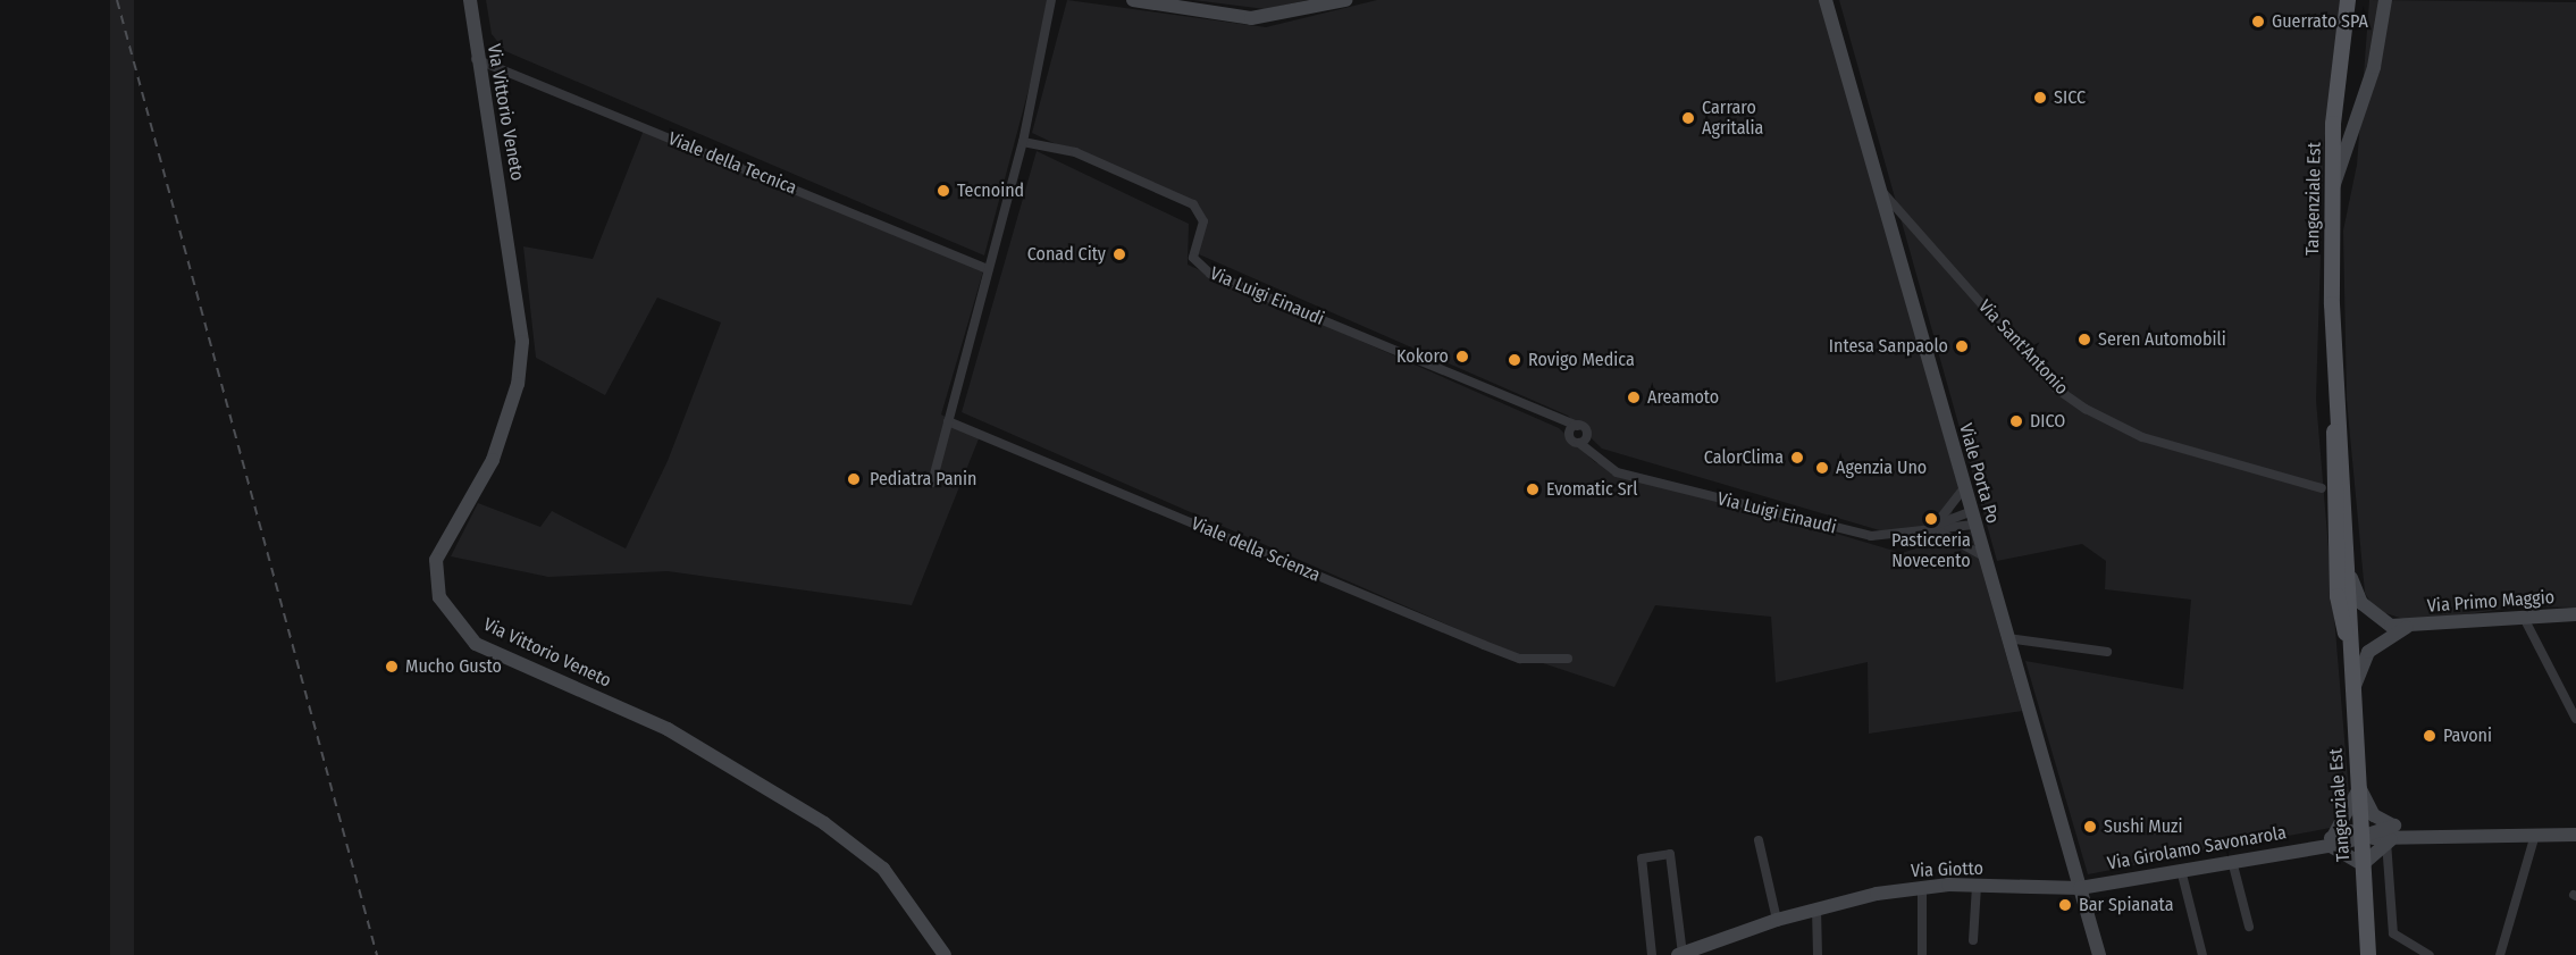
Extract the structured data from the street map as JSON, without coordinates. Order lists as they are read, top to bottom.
{
  "streets": {
    "main road": ["Tangenziale Est"],
    "street": [
      "Via Vittorio Veneto",
      "Viale della Tecnica",
      "Via Luigi Einaudi",
      "Via Sant'Antonio",
      "Viale Porta Po",
      "Viale della Scienza",
      "Via Primo Maggio",
      "Via Girolamo Savonarola",
      "Via Giotto"
    ]
  },
  "crossings": [
    ["Via Vittorio Veneto", "Viale della Tecnica"],
    ["Tangenziale Est", "Via Primo Maggio"],
    ["Tangenziale Est", "Via Girolamo Savonarola"],
    ["Via Luigi Einaudi", "Viale Porta Po"],
    ["Via Sant'Antonio", "Viale Porta Po"],
    ["Viale Porta Po", "Via Girolamo Savonarola"],
    ["Viale Porta Po", "Via Giotto"],
    ["Via Girolamo Savonarola", "Via Giotto"]
  ],
  "places": [
    "Guerrato SPA",
    "SICC",
    "Carraro Agritalia",
    "Tecnoind",
    "Conad City",
    "Seren Automobili",
    "Intesa Sanpaolo",
    "Kokoro",
    "Rovigo Medica",
    "Areamoto",
    "DICO",
    "CalorClima",
    "Agenzia Uno",
    "Pediatra Panin",
    "Evomatic Srl",
    "Pasticceria Novecento",
    "Mucho Gusto",
    "Pavoni",
    "Sushi Muzi",
    "Bar Spianata"
  ]
}
